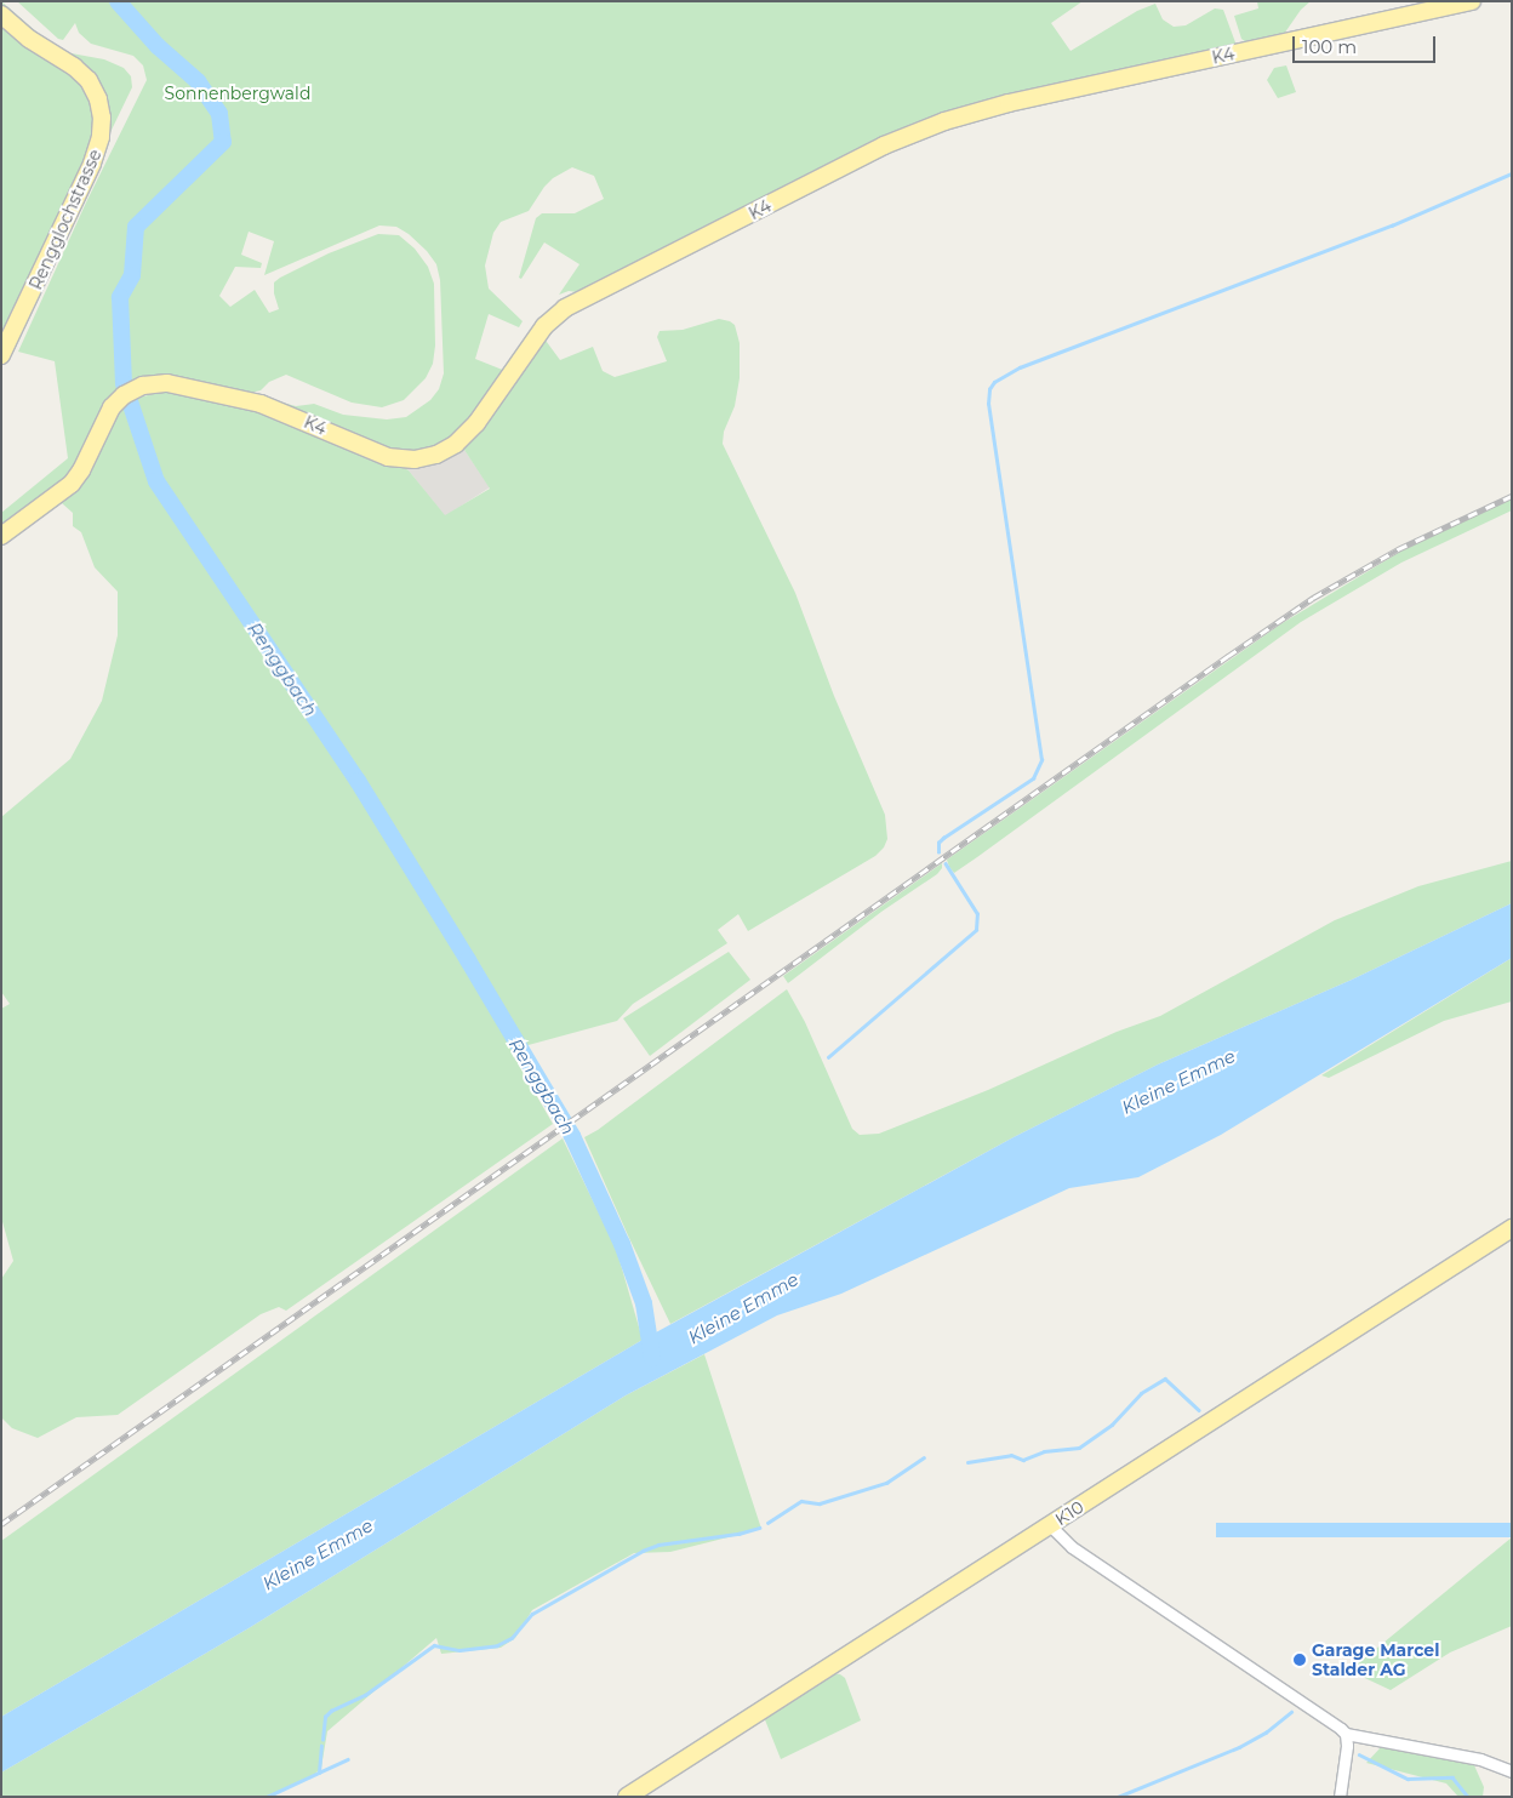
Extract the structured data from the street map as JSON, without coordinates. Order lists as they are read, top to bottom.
{
  "streets": {
    "main road": ["K4", "Rengglochstrasse", "K10"]
  },
  "water": ["Renggbach", "Kleine Emme"],
  "parks": ["Sonnenbergwald"],
  "places": ["Garage Marcel Stalder AG"],
  "scale_bar": "100 m"
}
